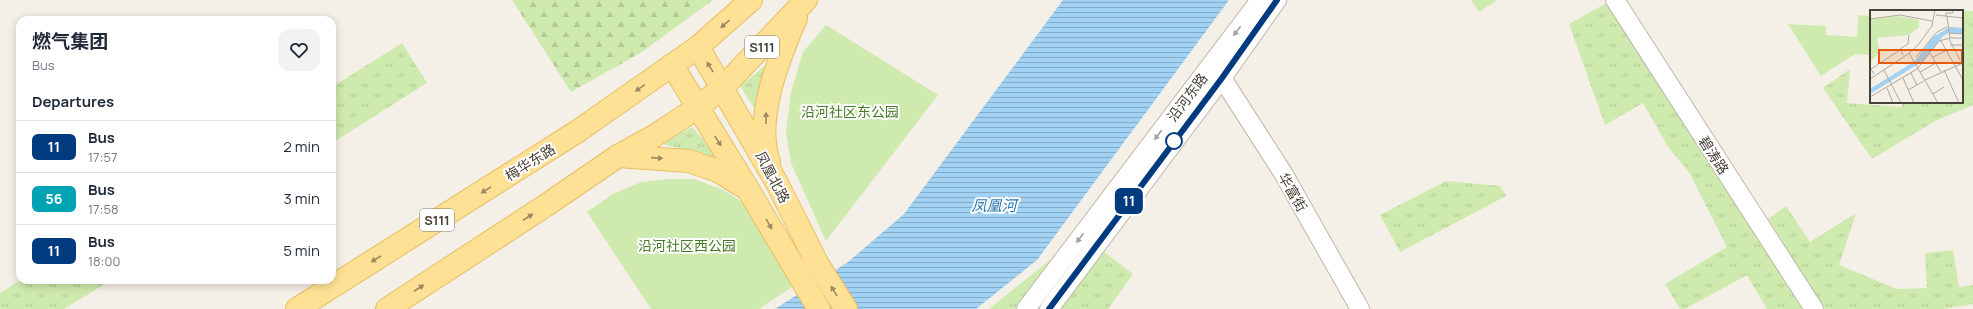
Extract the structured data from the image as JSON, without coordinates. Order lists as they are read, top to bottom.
{
  "streets": {
    "main road": ["S111", "梅华东路", "凤凰北路"],
    "street": ["沿河东路", "碧涛路", "华富街"]
  },
  "crossings": [
    ["S111", "凤凰北路"],
    ["沿河东路", "华富街"],
    ["梅华东路", "凤凰北路"]
  ],
  "water": ["凤凰河"],
  "parks": ["沿河社区东公园", "沿河社区西公园"],
  "lines": ["bus line 11"],
  "page": {
    "on_map": "11",
    "heading": [
      ["燃气集团", "Bus"],
      "Departures"
    ],
    "list": [
      {
        "mark": "11",
        "name": "Bus",
        "note": "17:57",
        "value": "2 min"
      },
      {
        "mark": "56",
        "name": "Bus",
        "note": "17:58",
        "value": "3 min"
      },
      {
        "mark": "11",
        "name": "Bus",
        "note": "18:00",
        "value": "5 min"
      }
    ]
  }
}
